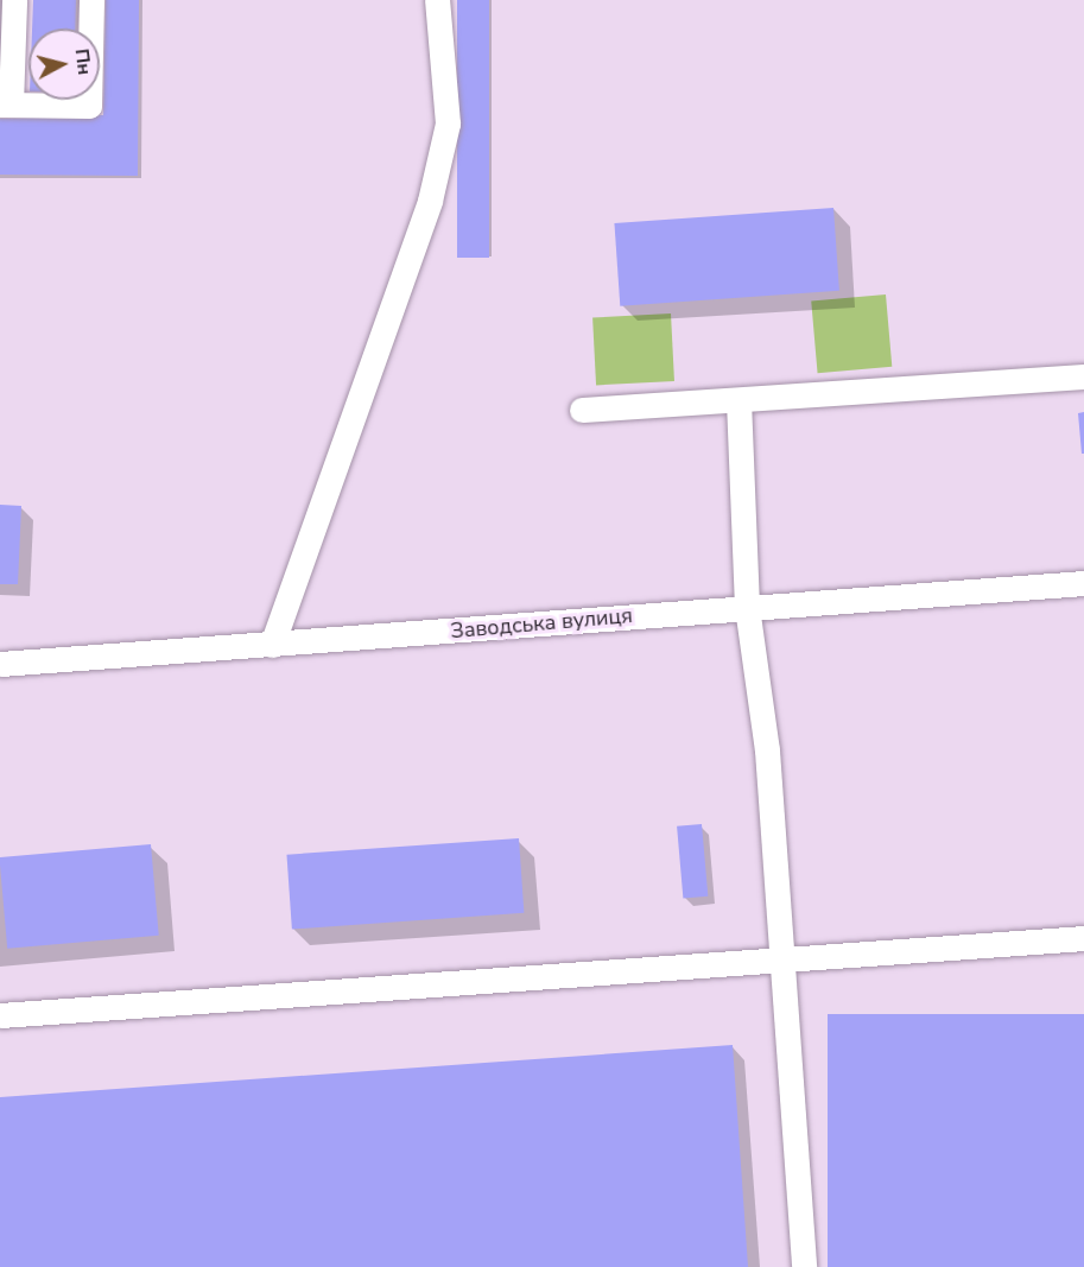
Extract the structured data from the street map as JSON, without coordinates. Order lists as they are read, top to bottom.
{
  "streets": {
    "street": ["Заводська вулиця"]
  },
  "north": "right"
}
